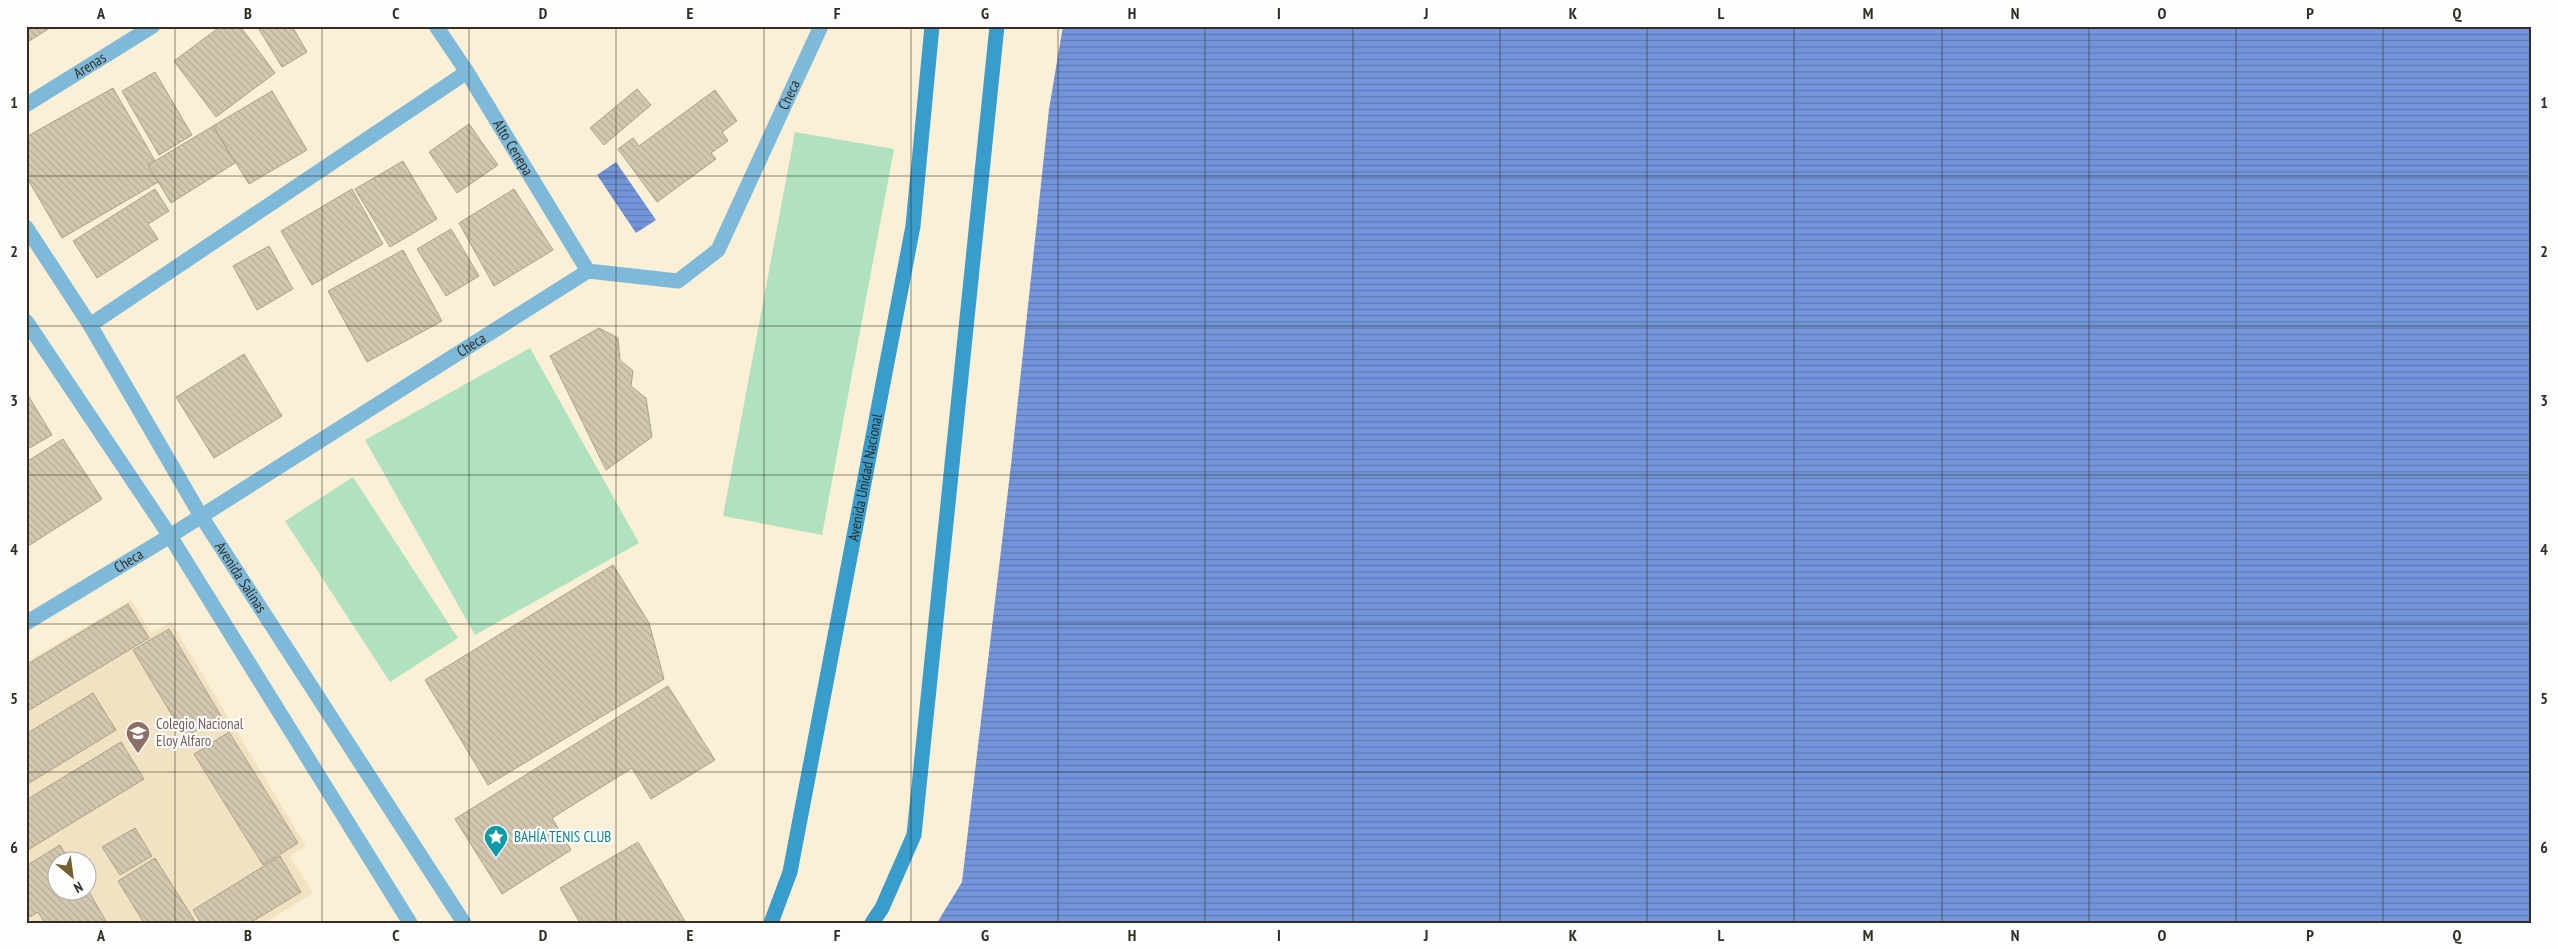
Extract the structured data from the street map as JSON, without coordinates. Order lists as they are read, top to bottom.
{
  "streets": {
    "main road": ["Avenida Unidad Nacional"],
    "street": [
      "Arenas",
      "Checa",
      "Alto Cenepa",
      "Avenida Salinas"
    ]
  },
  "crossings": [
    ["Checa", "Alto Cenepa"],
    ["Checa", "Avenida Salinas"]
  ],
  "places": {
    "school or university": ["Colegio Nacional Eloy Alfaro"],
    "place": ["BAHÍA TENIS CLUB"]
  },
  "north": "bottom right",
  "grid": {
    "columns": [
      "A",
      "B",
      "C",
      "D",
      "E",
      "F",
      "G",
      "H",
      "I",
      "J",
      "K",
      "L",
      "M",
      "N",
      "O",
      "P",
      "Q"
    ],
    "rows": [
      "1",
      "2",
      "3",
      "4",
      "5",
      "6"
    ]
  }
}
